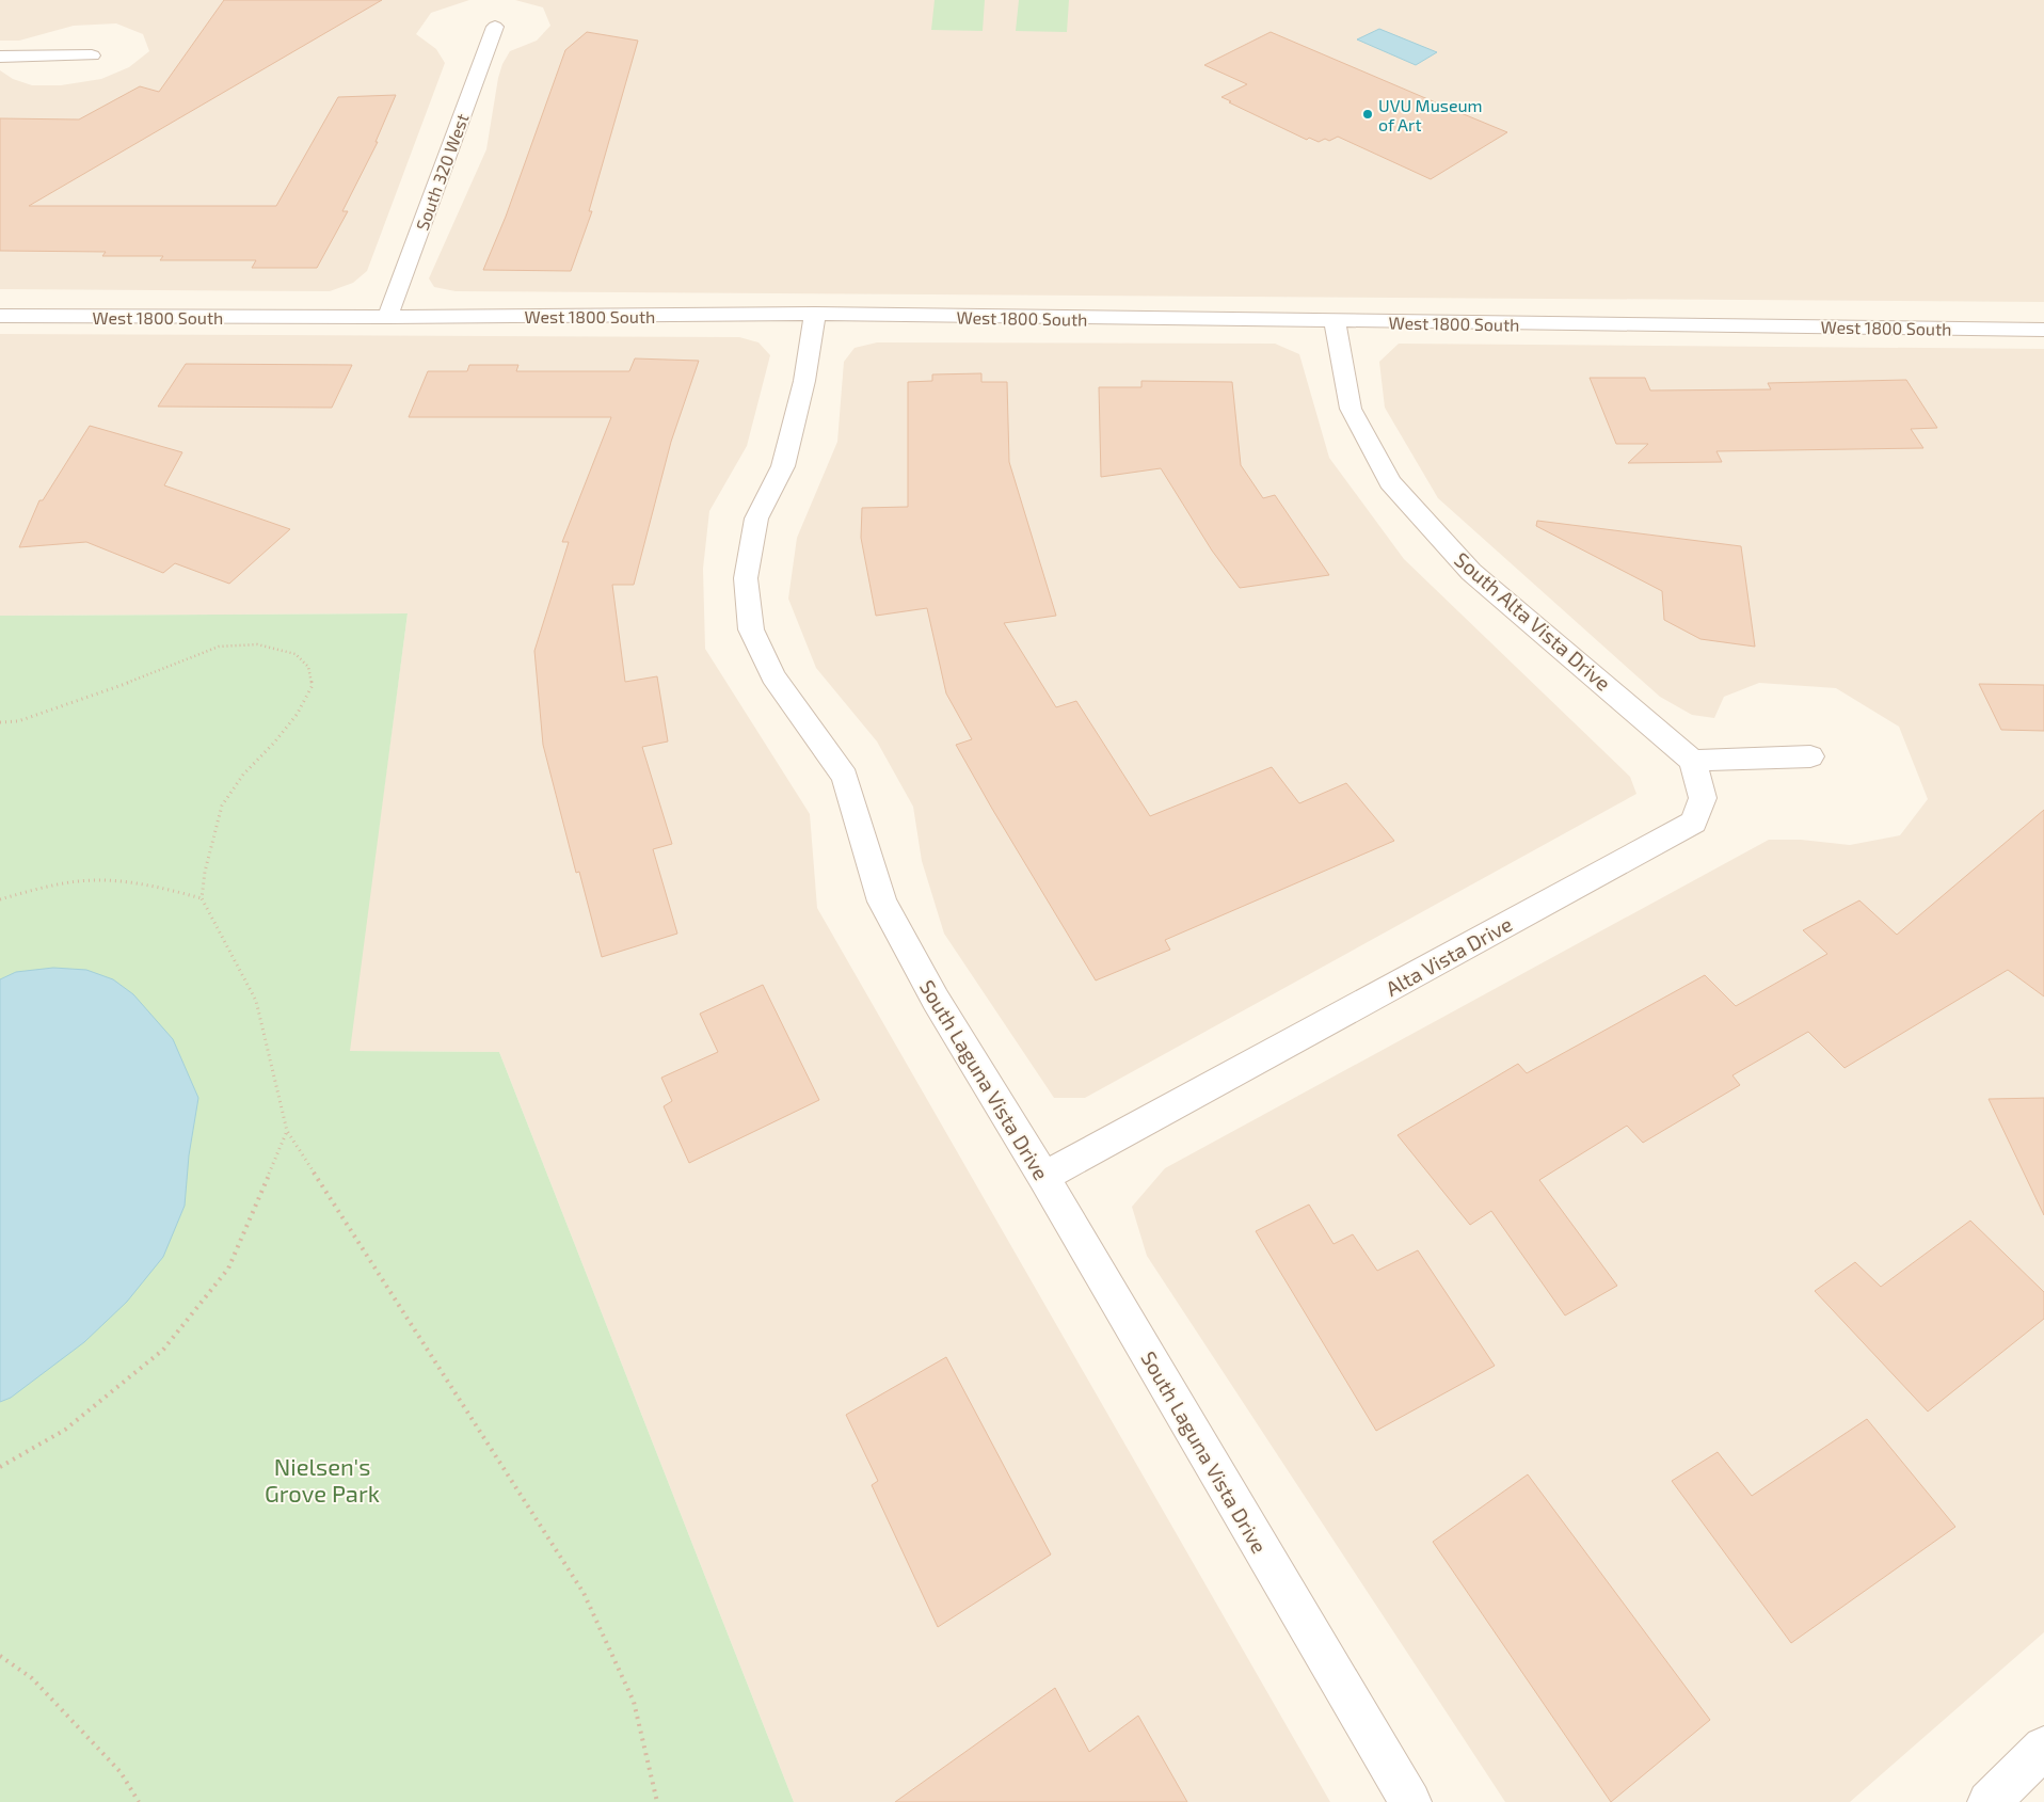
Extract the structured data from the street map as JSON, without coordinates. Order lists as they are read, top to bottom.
{
  "streets": {
    "street": [
      "South 320 West",
      "West 1800 South",
      "South Alta Vista Drive",
      "Alta Vista Drive",
      "South Laguna Vista Drive"
    ]
  },
  "crossings": [
    ["South 320 West", "West 1800 South"],
    ["West 1800 South", "South Alta Vista Drive"],
    ["West 1800 South", "South Laguna Vista Drive"],
    ["South Alta Vista Drive", "Alta Vista Drive"],
    ["Alta Vista Drive", "South Laguna Vista Drive"]
  ],
  "parks": ["Nielsen's Grove Park"],
  "places": ["UVU Museum of Art"]
}
